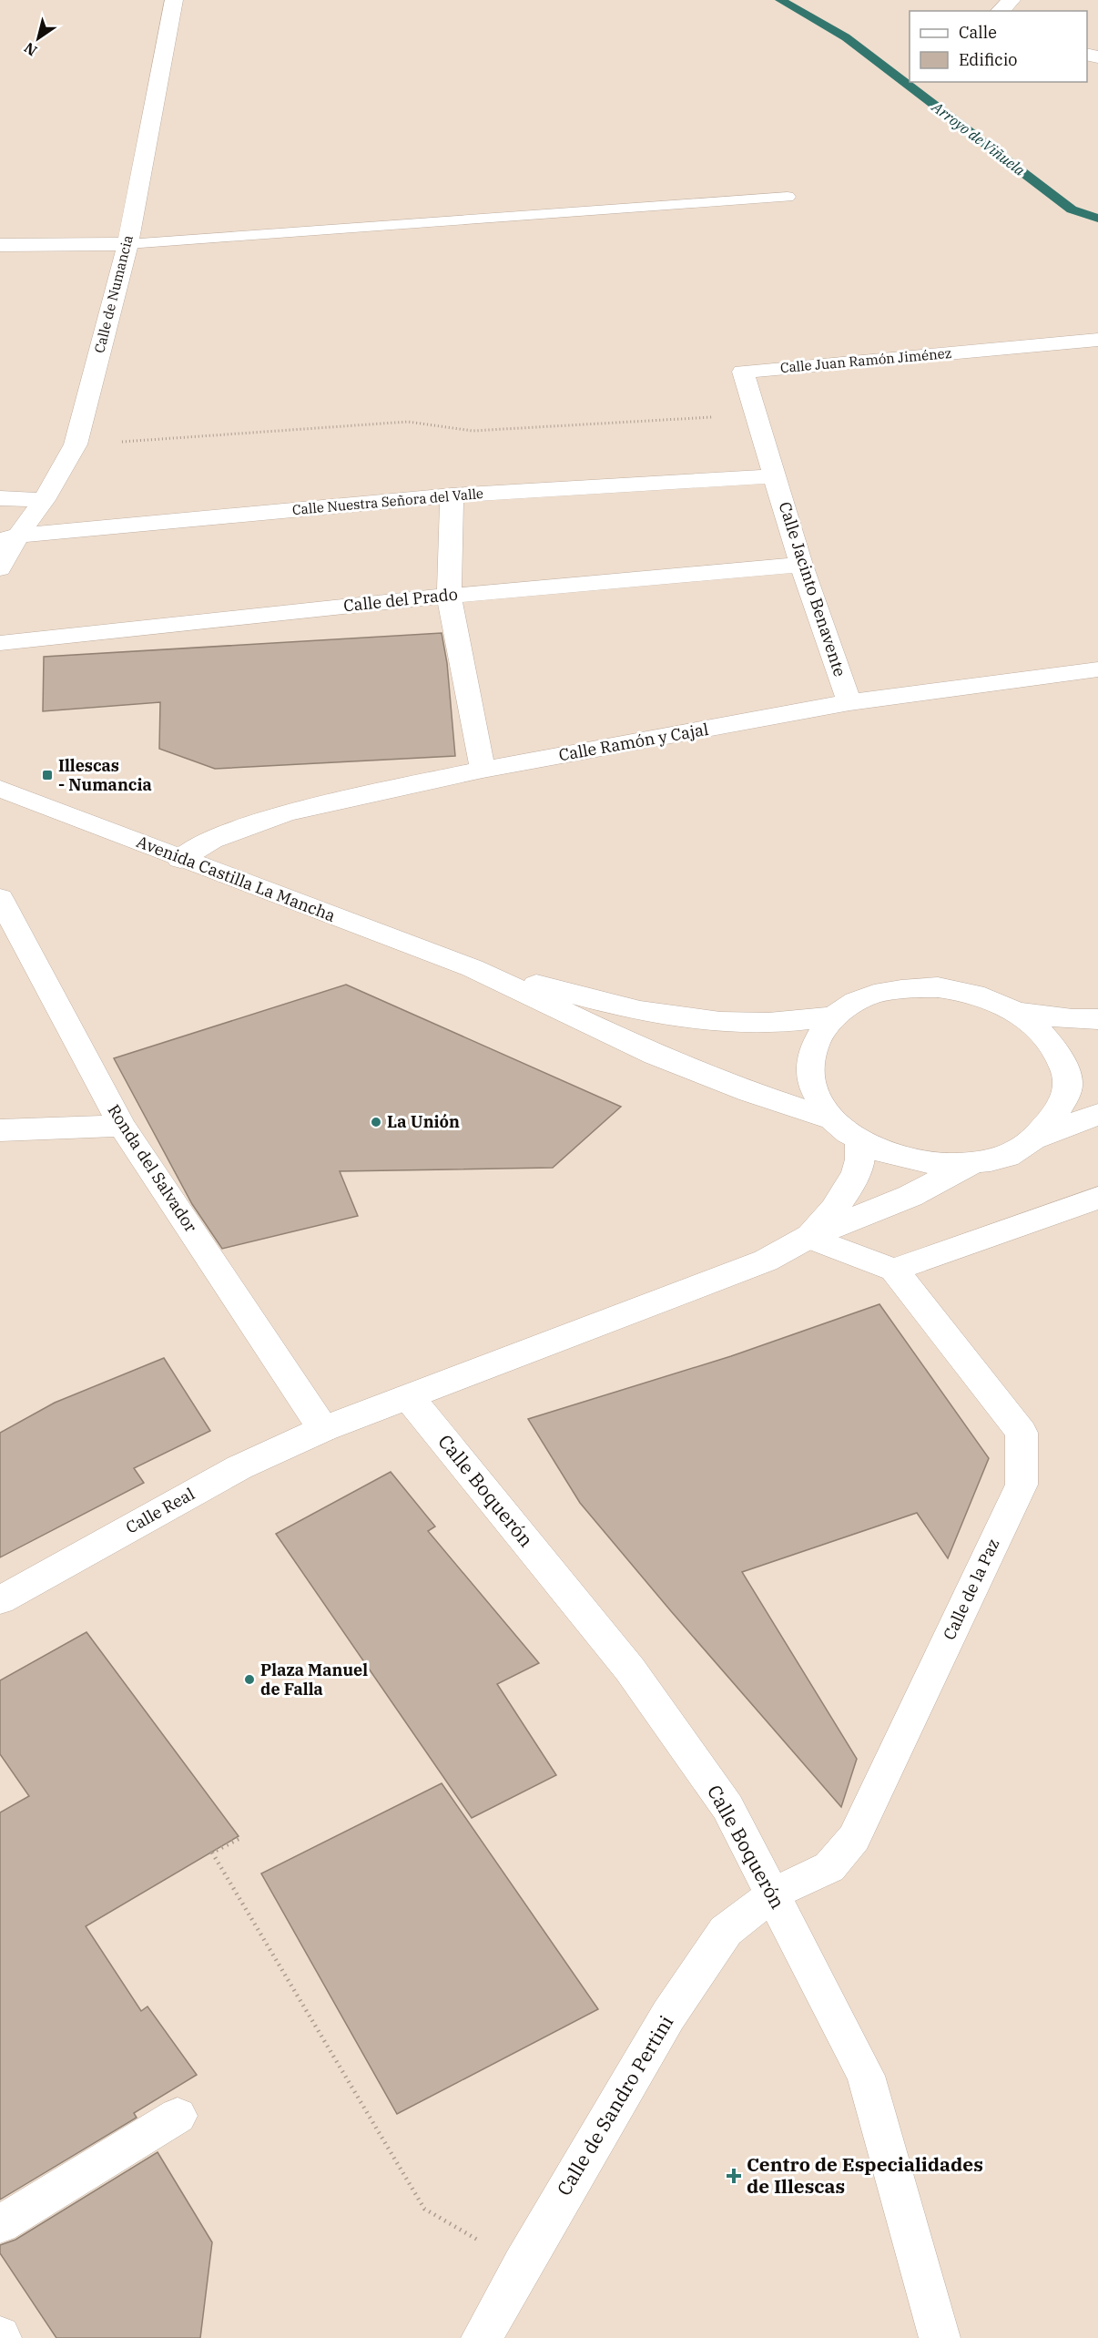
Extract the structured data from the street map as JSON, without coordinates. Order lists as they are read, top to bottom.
{
  "streets": {
    "street": [
      "Calle de Numancia",
      "Calle Juan Ramón Jiménez",
      "Calle Nuestra Señora del Valle",
      "Calle Jacinto Benavente",
      "Calle del Prado",
      "Calle Ramón y Cajal",
      "Avenida Castilla La Mancha",
      "Ronda del Salvador",
      "Calle Boquerón",
      "Calle Real",
      "Calle de la Paz",
      "Calle de Sandro Pertini"
    ]
  },
  "crossings": [
    ["Calle de Numancia", "Calle Nuestra Señora del Valle"],
    ["Calle Juan Ramón Jiménez", "Calle Nuestra Señora del Valle"],
    ["Calle Juan Ramón Jiménez", "Calle Jacinto Benavente"],
    ["Calle Nuestra Señora del Valle", "Calle Jacinto Benavente"],
    ["Calle Jacinto Benavente", "Calle del Prado"],
    ["Calle Jacinto Benavente", "Calle Ramón y Cajal"],
    ["Calle Ramón y Cajal", "Avenida Castilla La Mancha"],
    ["Ronda del Salvador", "Calle Real"],
    ["Calle Boquerón", "Calle Real"],
    ["Calle Boquerón", "Calle de la Paz"],
    ["Calle Boquerón", "Calle de Sandro Pertini"],
    ["Calle de la Paz", "Calle de Sandro Pertini"]
  ],
  "water": ["Arroyo de Viñuela"],
  "places": {
    "transit": ["Illescas - Numancia"],
    "other": ["La Unión", "Plaza Manuel de Falla"],
    "health": ["Centro de Especialidades de Illescas"]
  },
  "legend": ["Calle", "Edificio"],
  "north": "bottom left"
}
